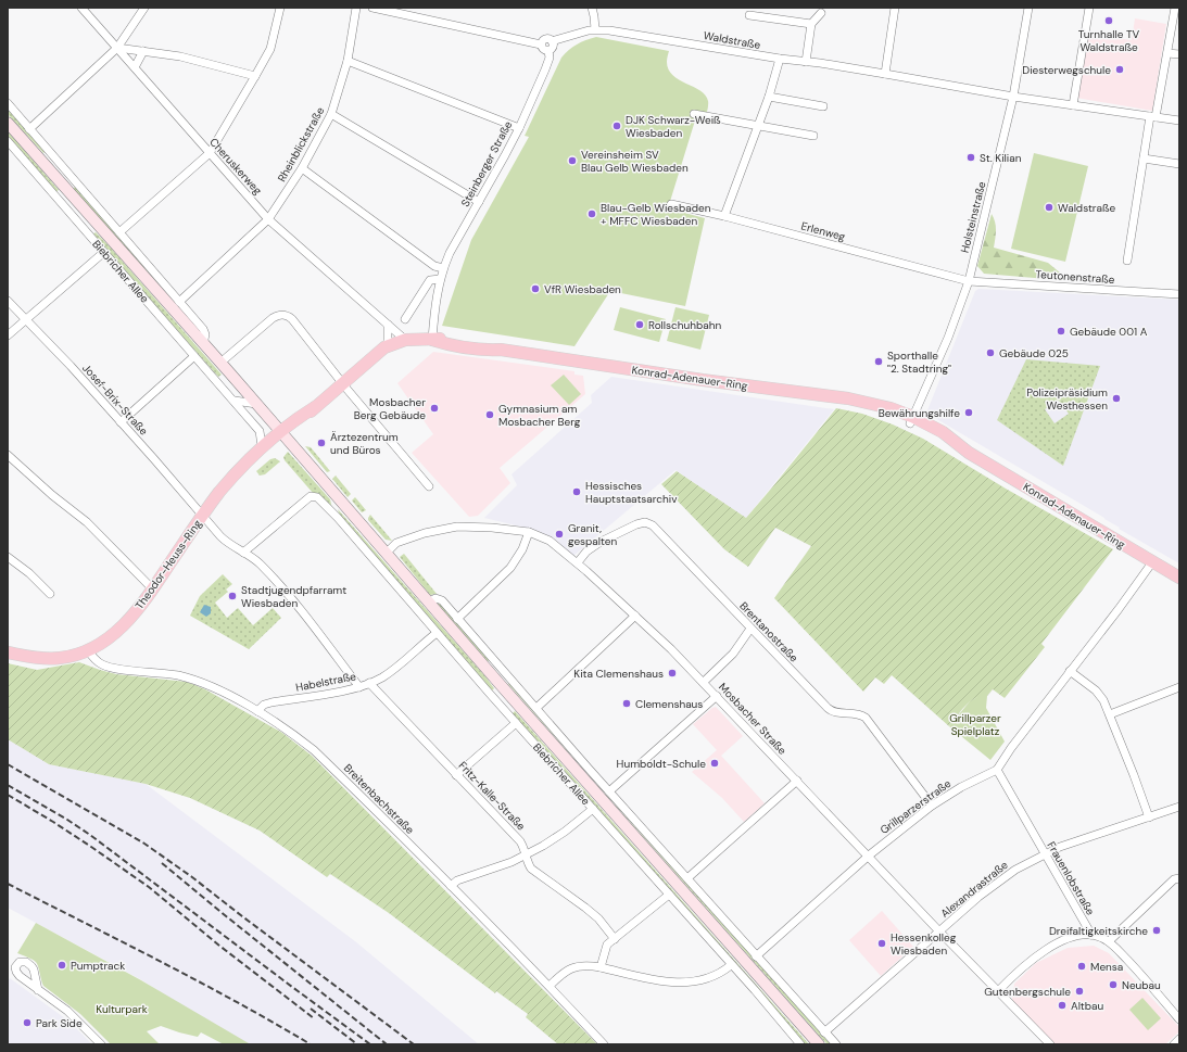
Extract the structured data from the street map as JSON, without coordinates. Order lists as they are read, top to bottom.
{
  "streets": {
    "main road": ["Biebricher Allee", "Konrad-Adenauer-Ring", "Theodor-Heuss-Ring"],
    "street": [
      "Waldstraße",
      "Rheinblickstraße",
      "Steinberger Straße",
      "Cheruskerweg",
      "Holsteinstraße",
      "Erlenweg",
      "Teutonenstraße",
      "Josef-Brix-Straße",
      "Brentanostraße",
      "Habelstraße",
      "Mosbacher Straße",
      "Fritz-Kalle-Straße",
      "Breitenbachstraße",
      "Grillparzerstraße",
      "Frauenlobstraße",
      "Alexandrastraße"
    ]
  },
  "crossings": [
    ["Waldstraße", "Steinberger Straße"],
    ["Waldstraße", "Holsteinstraße"],
    ["Rheinblickstraße", "Cheruskerweg"],
    ["Steinberger Straße", "Konrad-Adenauer-Ring"],
    ["Cheruskerweg", "Konrad-Adenauer-Ring"],
    ["Holsteinstraße", "Erlenweg"],
    ["Holsteinstraße", "Teutonenstraße"],
    ["Holsteinstraße", "Konrad-Adenauer-Ring"],
    ["Erlenweg", "Teutonenstraße"],
    ["Biebricher Allee", "Konrad-Adenauer-Ring"],
    ["Biebricher Allee", "Theodor-Heuss-Ring"],
    ["Biebricher Allee", "Habelstraße"],
    ["Biebricher Allee", "Mosbacher Straße"],
    ["Konrad-Adenauer-Ring", "Theodor-Heuss-Ring"],
    ["Josef-Brix-Straße", "Theodor-Heuss-Ring"],
    ["Theodor-Heuss-Ring", "Breitenbachstraße"],
    ["Brentanostraße", "Mosbacher Straße"],
    ["Brentanostraße", "Grillparzerstraße"],
    ["Habelstraße", "Fritz-Kalle-Straße"],
    ["Habelstraße", "Breitenbachstraße"],
    ["Mosbacher Straße", "Grillparzerstraße"],
    ["Mosbacher Straße", "Alexandrastraße"],
    ["Grillparzerstraße", "Frauenlobstraße"],
    ["Frauenlobstraße", "Alexandrastraße"]
  ],
  "parks": ["Grillparzer Spielplatz", "Kulturpark"],
  "places": [
    "Turnhalle TV Waldstraße",
    "Diesterwegschule",
    "DJK Schwarz-Weiß Wiesbaden",
    "St. Kilian",
    "Vereinsheim SV Blau Gelb Wiesbaden",
    "Waldstraße",
    "Blau-Gelb Wiesbaden + MFFC Wiesbaden",
    "VfR Wiesbaden",
    "Rollschuhbahn",
    "Gebäude 001 A",
    "Gebäude 025",
    "Sporthalle \"2. Stadtring\"",
    "Polizeipräsidium Westhessen",
    "Mosbacher Berg Gebäude",
    "Bewährungshilfe",
    "Gymnasium am Mosbacher Berg",
    "Ärztezentrum und Büros",
    "Hessisches Hauptstaatsarchiv",
    "Granit, gespalten",
    "Stadtjugendpfarramt Wiesbaden",
    "Kita Clemenshaus",
    "Clemenshaus",
    "Humboldt-Schule",
    "Dreifaltigkeitskirche",
    "Hessenkolleg Wiesbaden",
    "Pumptrack",
    "Mensa",
    "Neubau",
    "Gutenbergschule",
    "Altbau",
    "Park Side"
  ]
}
